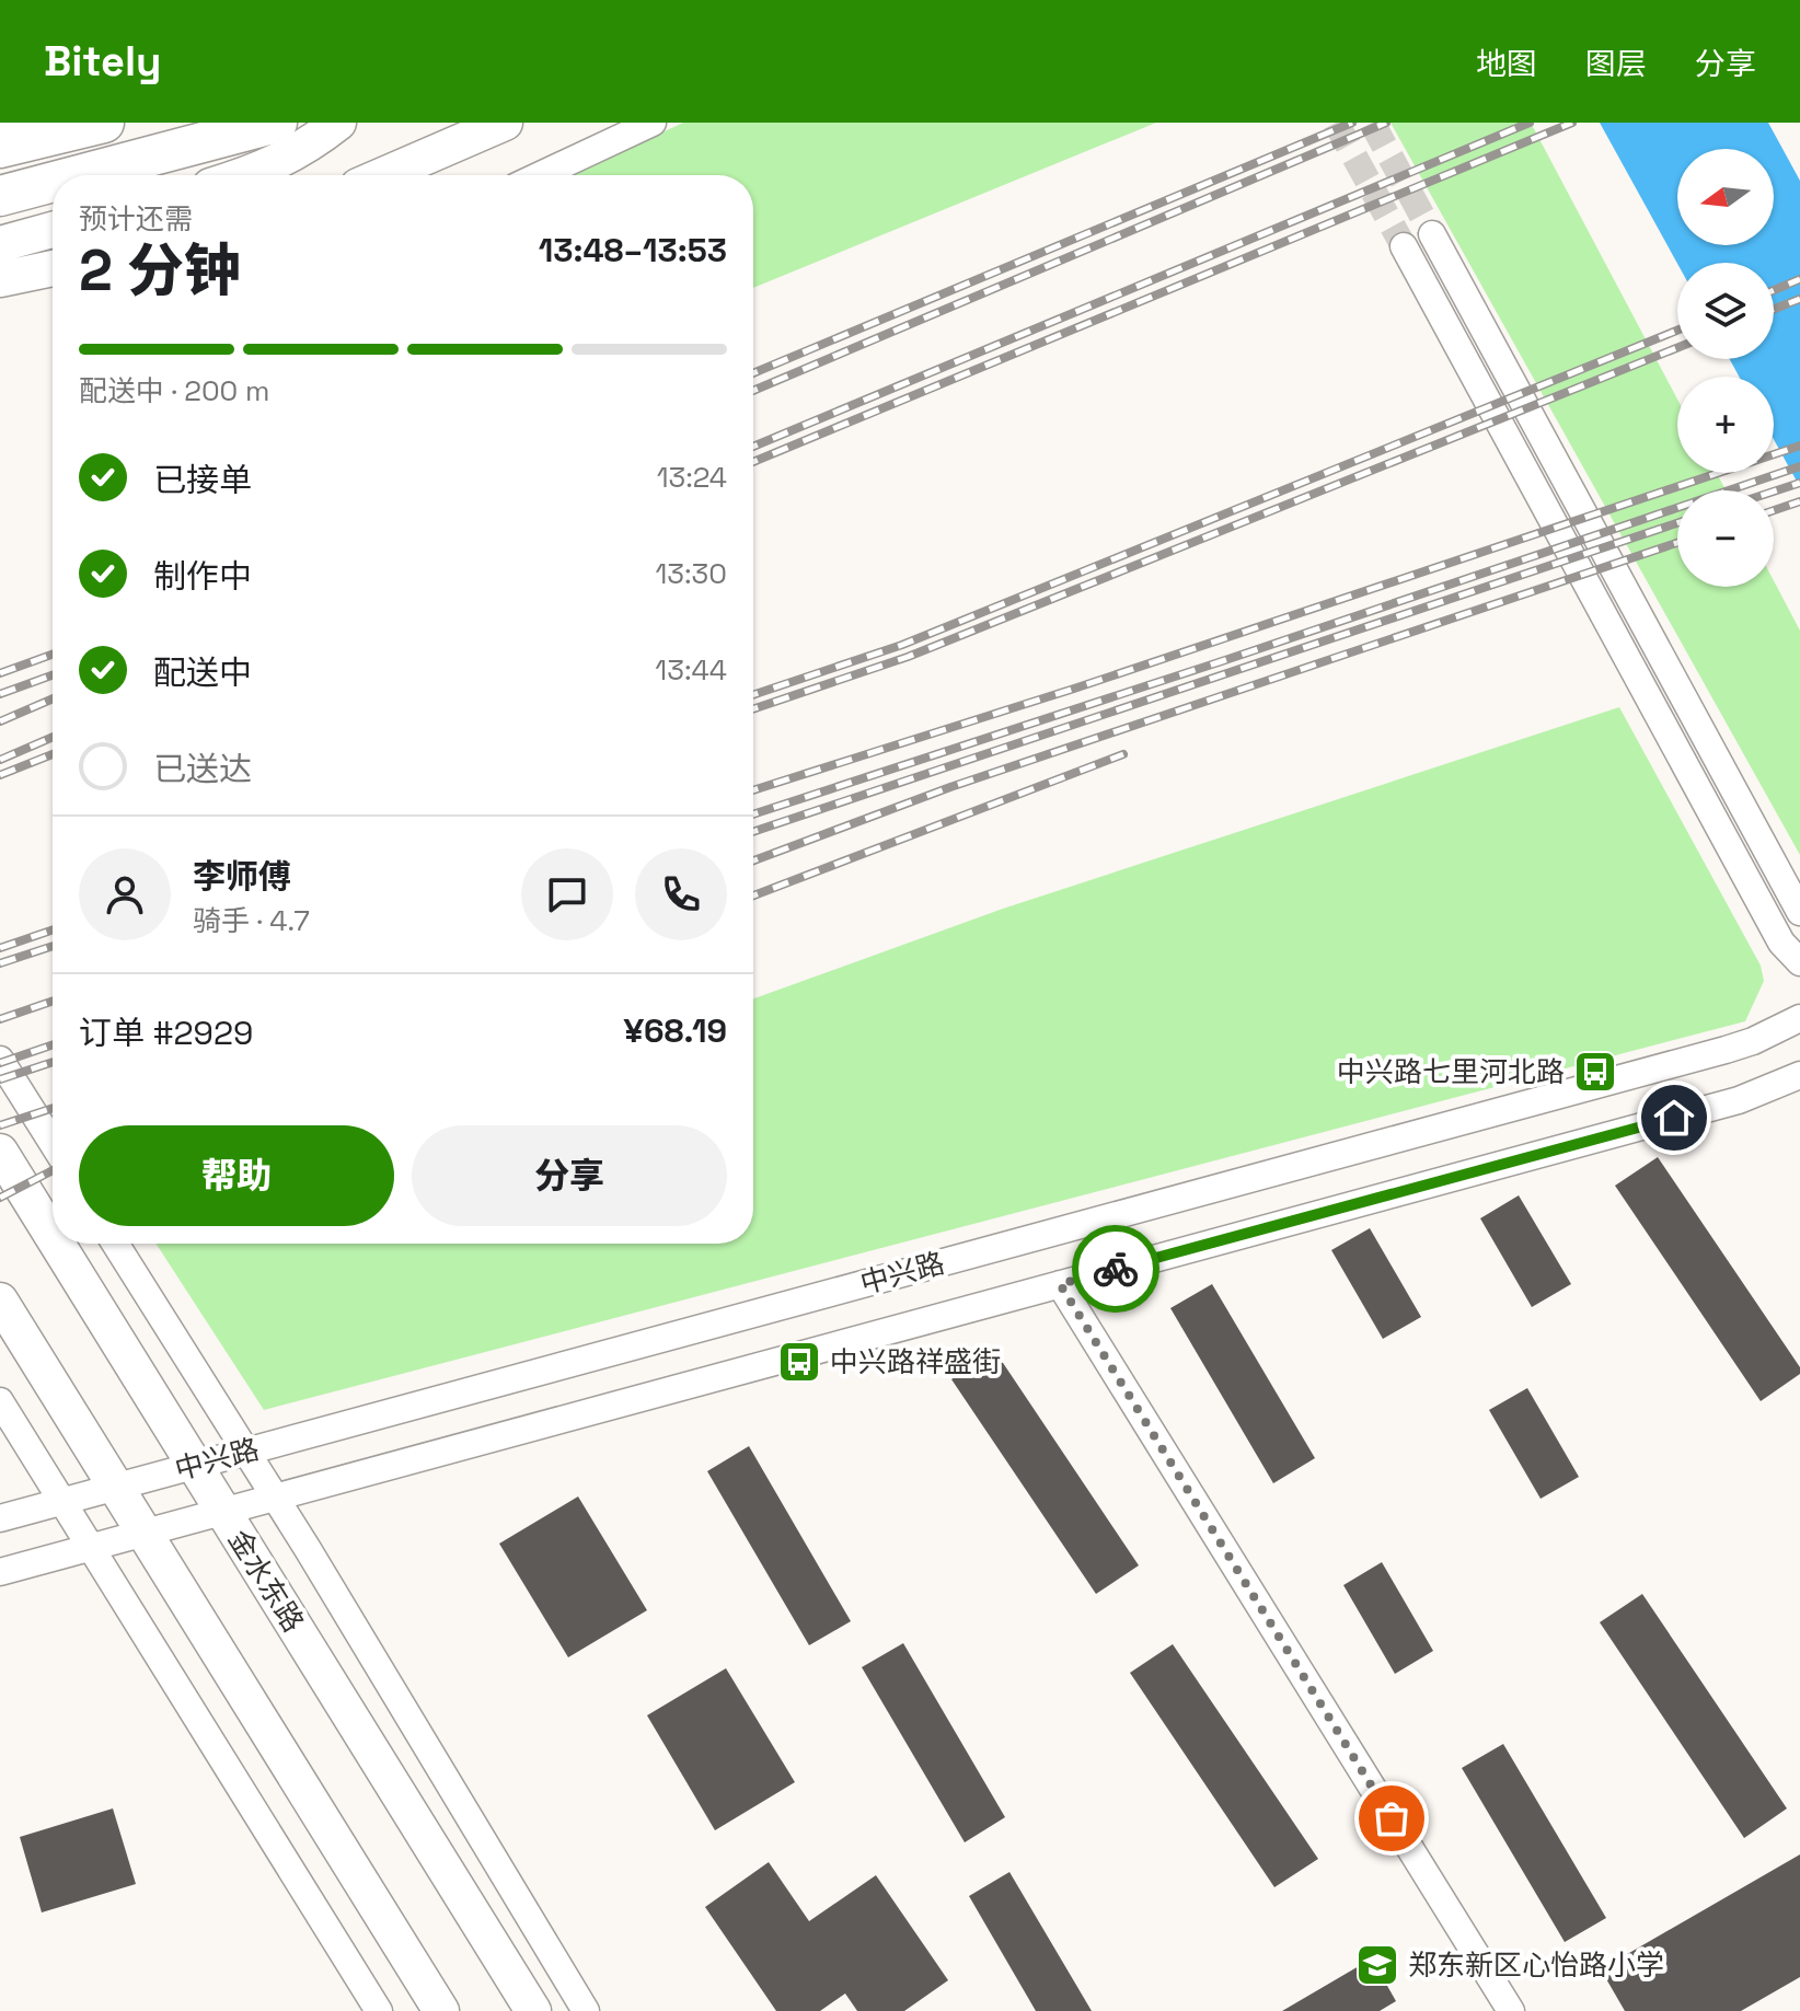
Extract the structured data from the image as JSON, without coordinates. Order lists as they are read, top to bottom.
{
  "streets": {
    "main road": ["金水东路"],
    "street": ["中兴路"]
  },
  "crossings": [
    ["中兴路", "金水东路"]
  ],
  "places": {
    "bus stop": ["中兴路七里河北路", "中兴路祥盛街"],
    "school or university": ["郑东新区心怡路小学"]
  },
  "north": "left",
  "page": {
    "header": "Bitely",
    "nav": ["地图", "图层", "分享"],
    "map_buttons": ["+", "−"],
    "heading": ["2 分钟", "预计还需", "13:48–13:53"],
    "panel": [
      "李师傅",
      "骑手 · 4.7",
      "订单 #2929",
      "¥68.19"
    ],
    "bar": "配送中 · 200 m",
    "list": [
      ["已接单", "13:24"],
      ["制作中", "13:30"],
      ["配送中", "13:44"],
      "已送达"
    ],
    "buttons": ["帮助", "分享"]
  }
}
